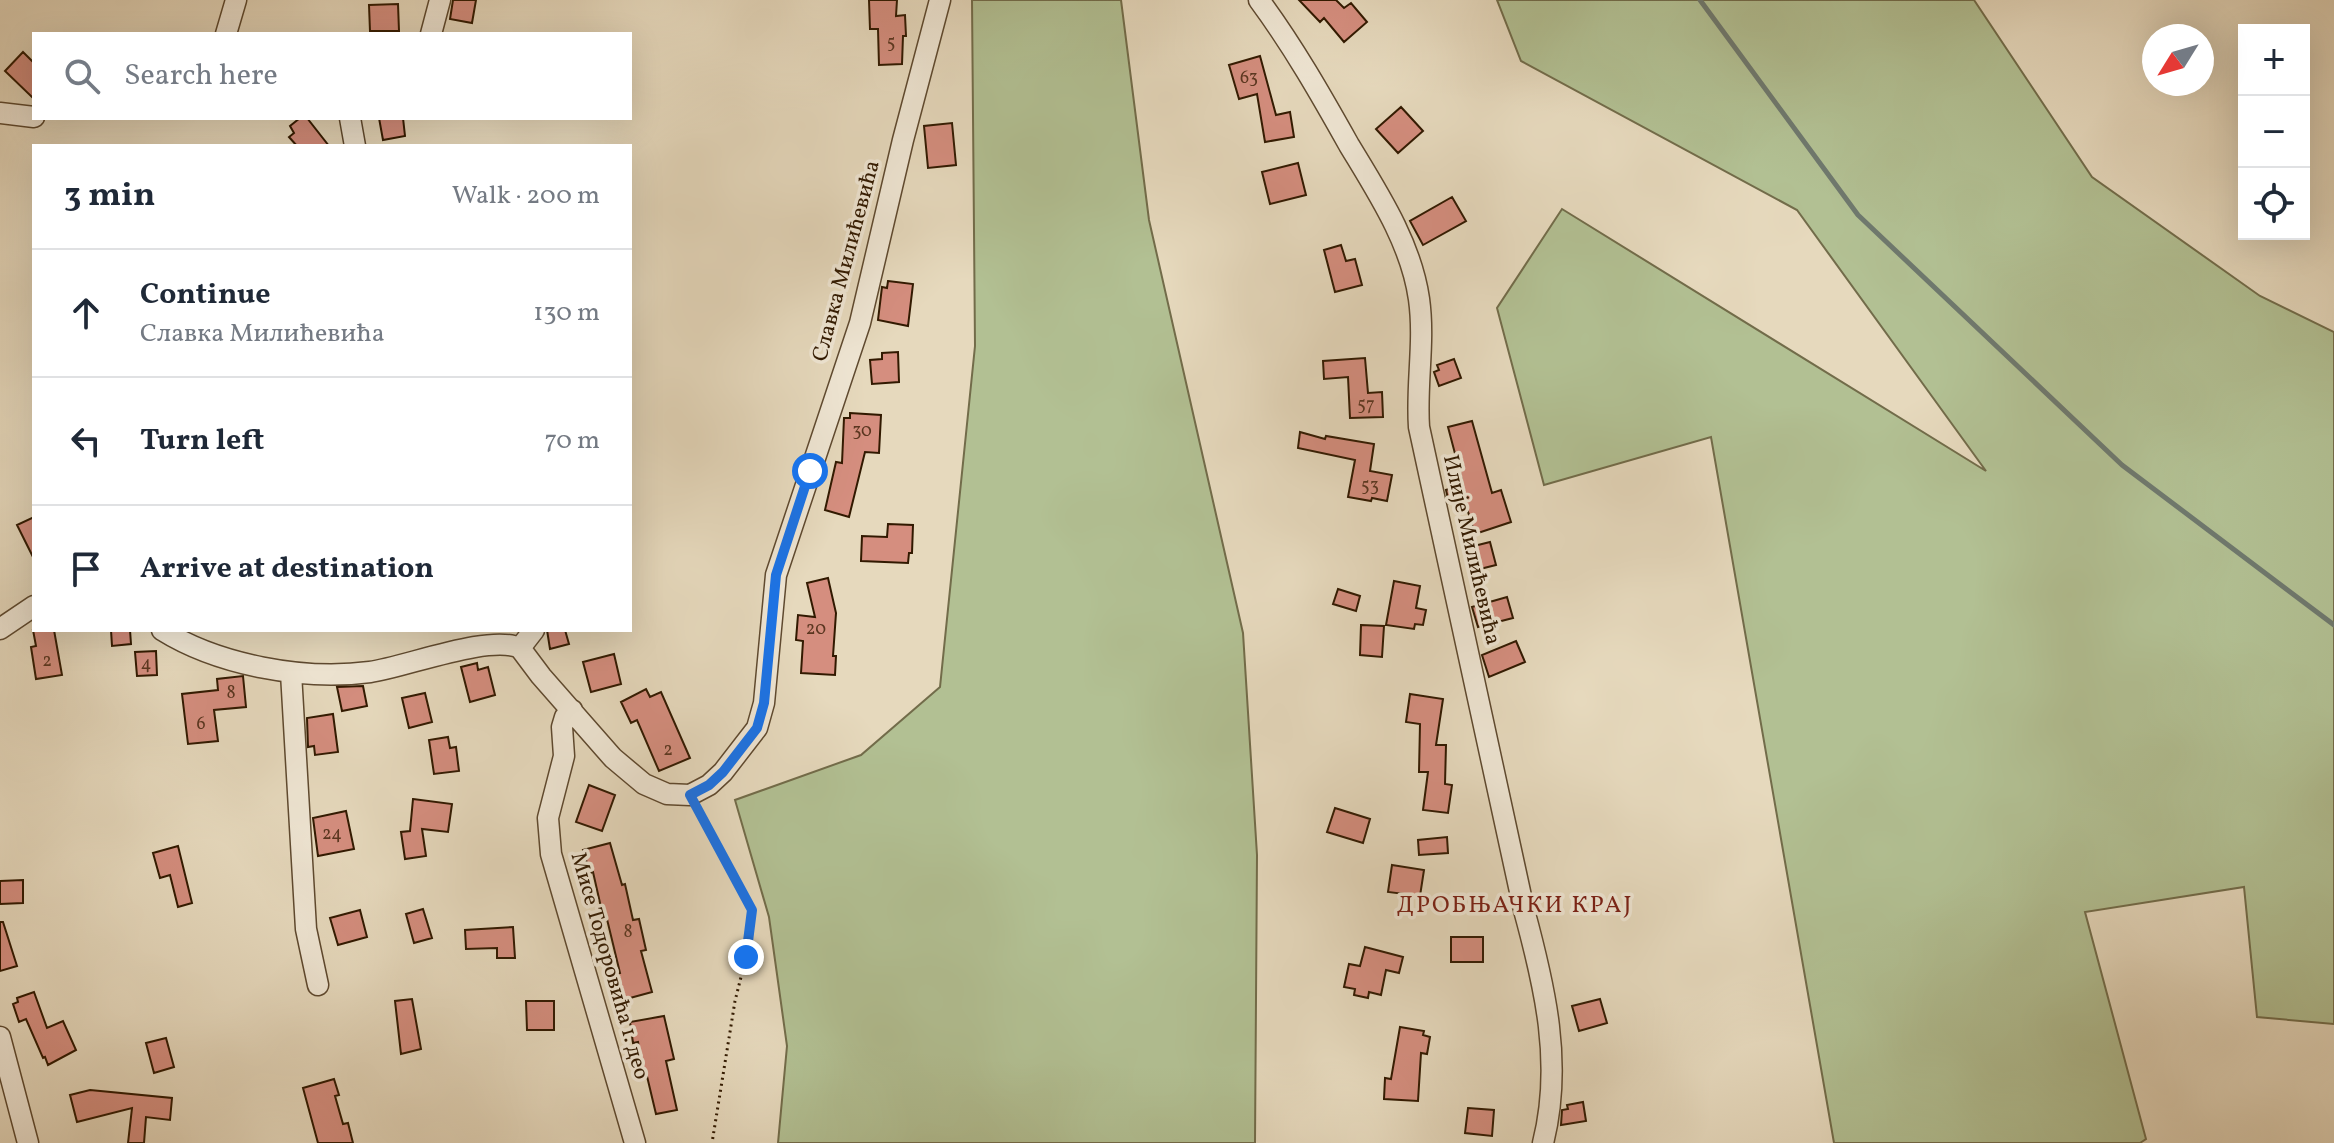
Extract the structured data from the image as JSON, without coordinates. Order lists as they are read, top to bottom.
{
  "streets": {
    "street": ["Славка Милићевића", "Илије Милићевића", "Мисе Тодоровића 1. део"]
  },
  "districts": ["ДРОБЊАЧКИ КРАЈ"],
  "house_numbers": [
    "5",
    "63",
    "57",
    "30",
    "53",
    "20",
    "2",
    "4",
    "8",
    "6",
    "2",
    "24",
    "8"
  ],
  "north": "bottom left",
  "page": {
    "map_buttons": ["+", "−"],
    "search": "Search here",
    "heading": ["3 min", "Walk · 200 m"],
    "list": [
      ["Continue", "Славка Милићевића", "130 m"],
      ["Turn left", "70 m"],
      "Arrive at destination"
    ]
  }
}
